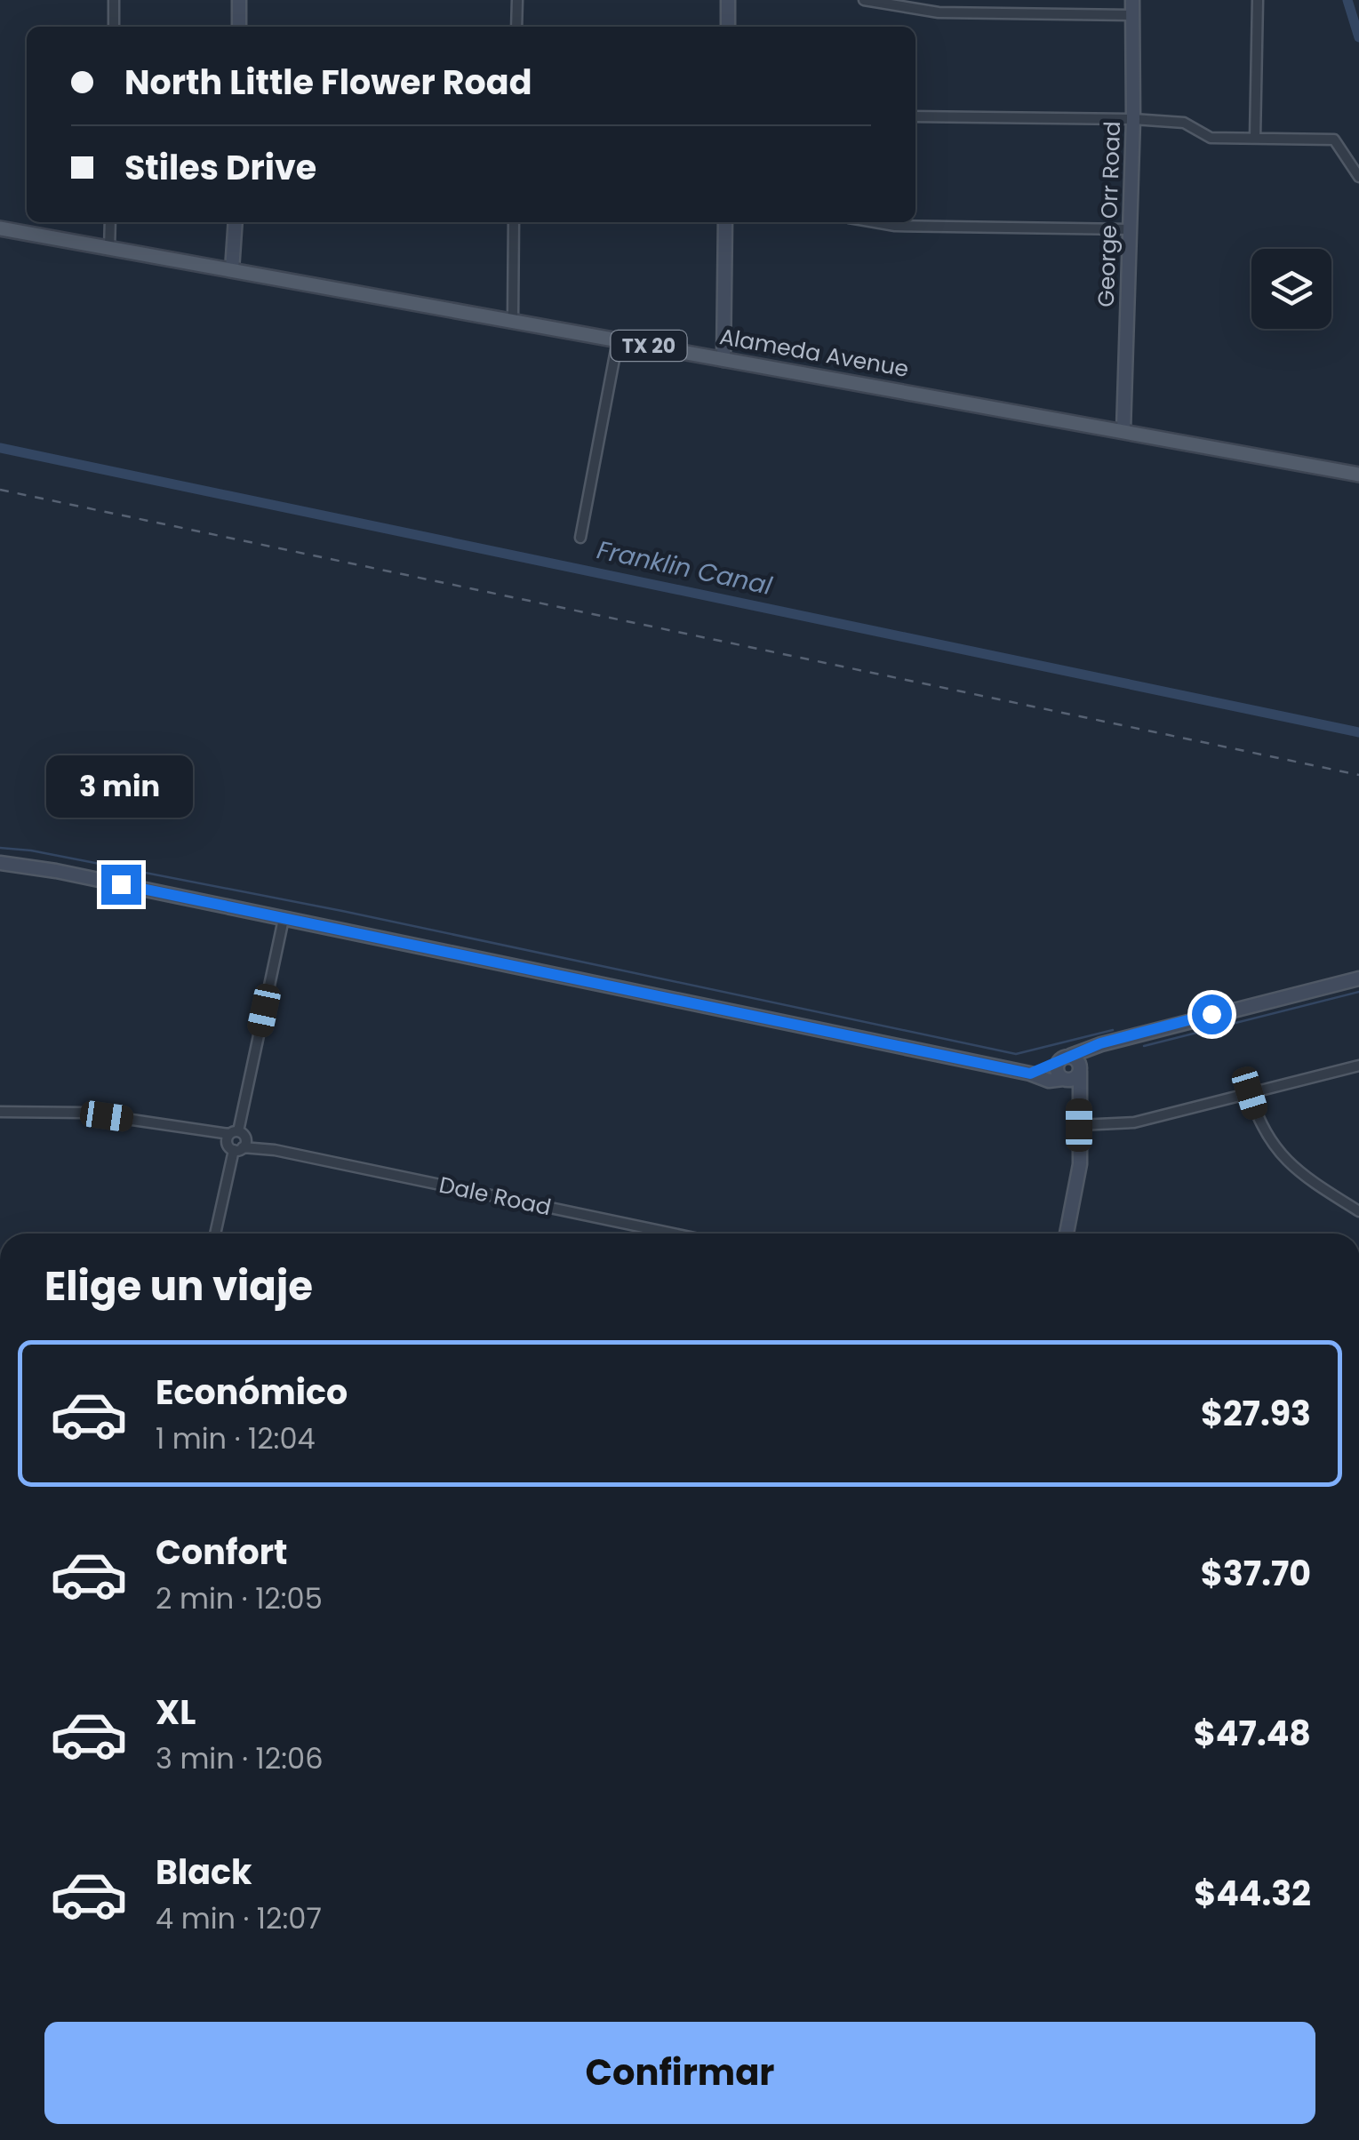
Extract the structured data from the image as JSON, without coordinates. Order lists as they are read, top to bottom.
{
  "streets": {
    "main road": ["TX 20", "Alameda Avenue"],
    "street": ["George Orr Road", "Dale Road"]
  },
  "crossings": [
    ["George Orr Road", "Alameda Avenue"]
  ],
  "water": ["Franklin Canal"],
  "page": {
    "banner": ["North Little Flower Road", "Stiles Drive"],
    "bubble": "3 min",
    "heading": "Elige un viaje",
    "list": [
      {
        "name": "Económico",
        "note": "1 min · 12:04",
        "value": "$27.93"
      },
      {
        "name": "Confort",
        "note": "2 min · 12:05",
        "value": "$37.70"
      },
      {
        "name": "XL",
        "note": "3 min · 12:06",
        "value": "$47.48"
      },
      {
        "name": "Black",
        "note": "4 min · 12:07",
        "value": "$44.32"
      }
    ],
    "buttons": "Confirmar"
  }
}
